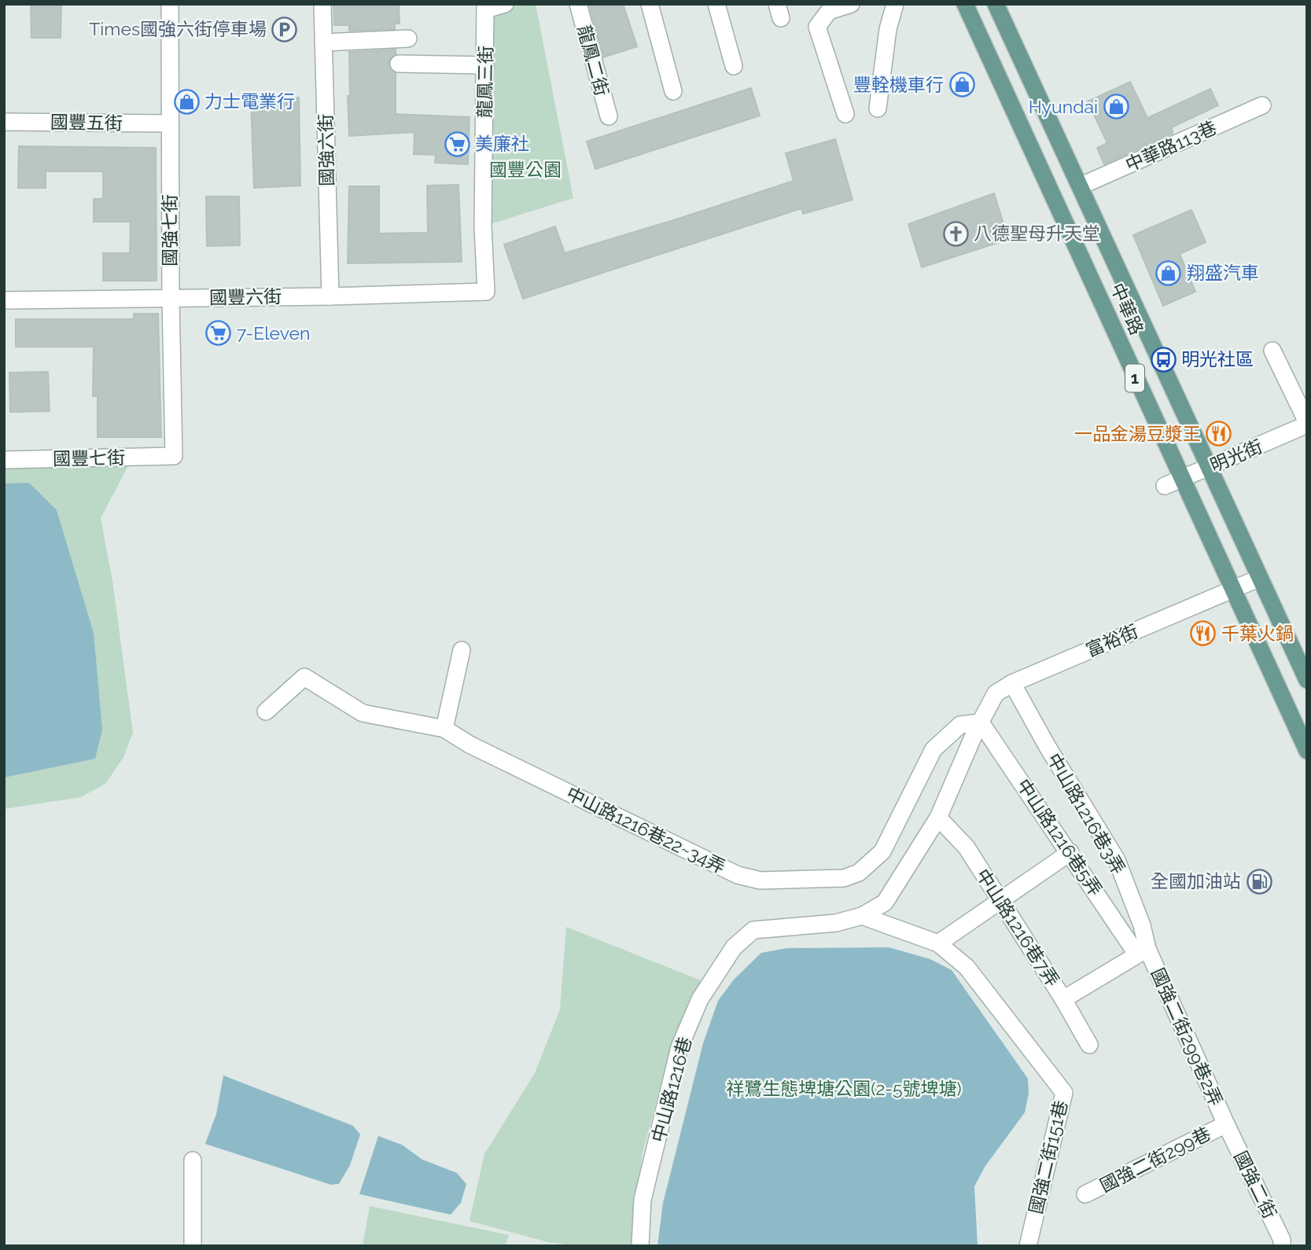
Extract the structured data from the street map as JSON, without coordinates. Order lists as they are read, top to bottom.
{
  "streets": {
    "main road": ["中華路", "1"],
    "street": [
      "龍鳳二街",
      "龍鳳三街",
      "國豐五街",
      "中華路113巷",
      "國強六街",
      "國強七街",
      "國豐六街",
      "明光街",
      "國豐七街",
      "富裕街",
      "中山路1216巷3弄",
      "中山路1216巷22~34弄",
      "中山路1216巷5弄",
      "中山路1216巷7弄",
      "國強二街299巷2弄",
      "中山路1216巷",
      "國強二街151巷",
      "國強二街299巷",
      "國強二街"
    ]
  },
  "crossings": [
    ["龍鳳三街", "國豐六街"],
    ["國豐五街", "國強七街"],
    ["中華路113巷", "中華路"],
    ["國強六街", "國豐六街"],
    ["國強七街", "國豐六街"],
    ["國強七街", "國豐七街"],
    ["中華路", "明光街"],
    ["中華路", "富裕街"],
    ["富裕街", "中山路1216巷3弄"],
    ["富裕街", "中山路1216巷22~34弄"],
    ["富裕街", "中山路1216巷5弄"],
    ["富裕街", "中山路1216巷"],
    ["中山路1216巷3弄", "中山路1216巷5弄"],
    ["中山路1216巷3弄", "國強二街299巷2弄"],
    ["中山路1216巷22~34弄", "中山路1216巷5弄"],
    ["中山路1216巷22~34弄", "中山路1216巷"],
    ["中山路1216巷5弄", "國強二街299巷2弄"],
    ["中山路1216巷5弄", "中山路1216巷"],
    ["中山路1216巷7弄", "中山路1216巷"],
    ["國強二街299巷2弄", "國強二街299巷"],
    ["國強二街299巷2弄", "國強二街"],
    ["國強二街299巷", "國強二街"]
  ],
  "parks": ["國豐公園", "祥鷺生態埤塘公園(2-5號埤塘)"],
  "places": {
    "parking": ["Times國強六街停車場"],
    "shop": [
      "豐輇機車行",
      "力士電業行",
      "Hyundai",
      "翔盛汽車"
    ],
    "supermarket": ["美廉社", "7-Eleven"],
    "church": ["八德聖母升天堂"],
    "bus stop": ["明光社區"],
    "restaurant": ["一品金湯豆漿王", "千葉火鍋"],
    "fuel station": ["全國加油站"]
  }
}
